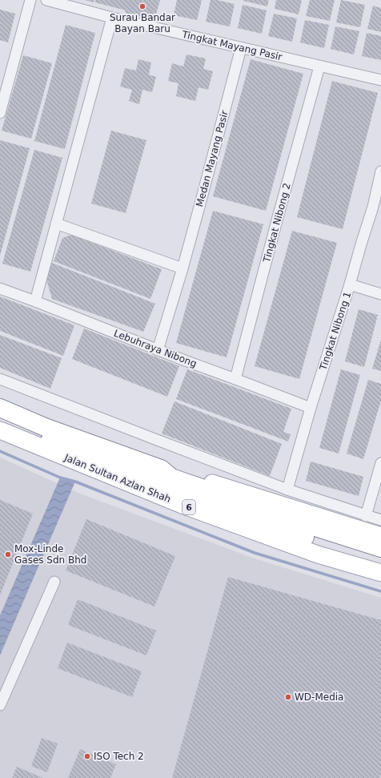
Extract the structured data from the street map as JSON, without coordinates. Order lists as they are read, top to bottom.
{
  "streets": {
    "highway": ["Jalan Sultan Azlan Shah", "6"],
    "street": [
      "Tingkat Mayang Pasir",
      "Medan Mayang Pasir",
      "Tingkat Nibong 2",
      "Tingkat Nibong 1",
      "Lebuhraya Nibong"
    ]
  },
  "crossings": [
    ["Tingkat Mayang Pasir", "Medan Mayang Pasir"],
    ["Tingkat Mayang Pasir", "Tingkat Nibong 2"],
    ["Medan Mayang Pasir", "Lebuhraya Nibong"],
    ["Tingkat Nibong 2", "Lebuhraya Nibong"],
    ["Tingkat Nibong 1", "Lebuhraya Nibong"]
  ],
  "places": [
    "Surau Bandar Bayan Baru",
    "Mox-Linde Gases Sdn Bhd",
    "WD-Media",
    "ISO Tech 2"
  ]
}
